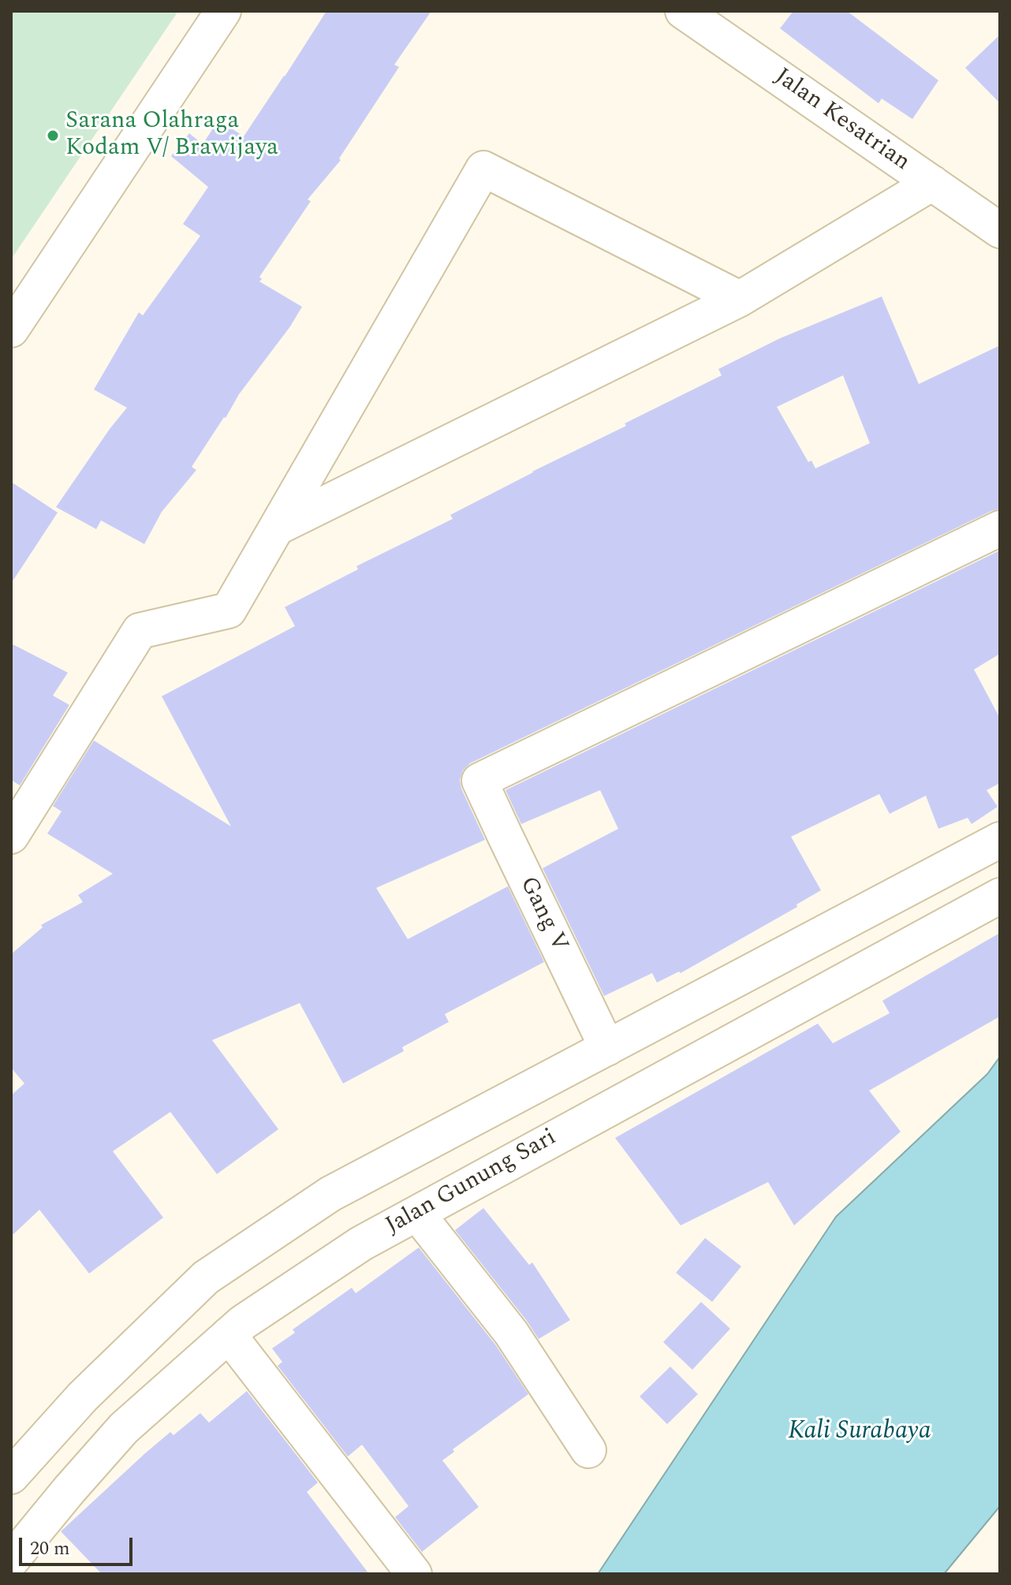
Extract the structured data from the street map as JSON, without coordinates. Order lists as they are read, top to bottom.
{
  "streets": {
    "street": ["Jalan Kesatrian", "Gang V", "Jalan Gunung Sari"]
  },
  "water": ["Kali Surabaya"],
  "places": ["Sarana Olahraga Kodam V/ Brawijaya"],
  "scale_bar": "20 m"
}
